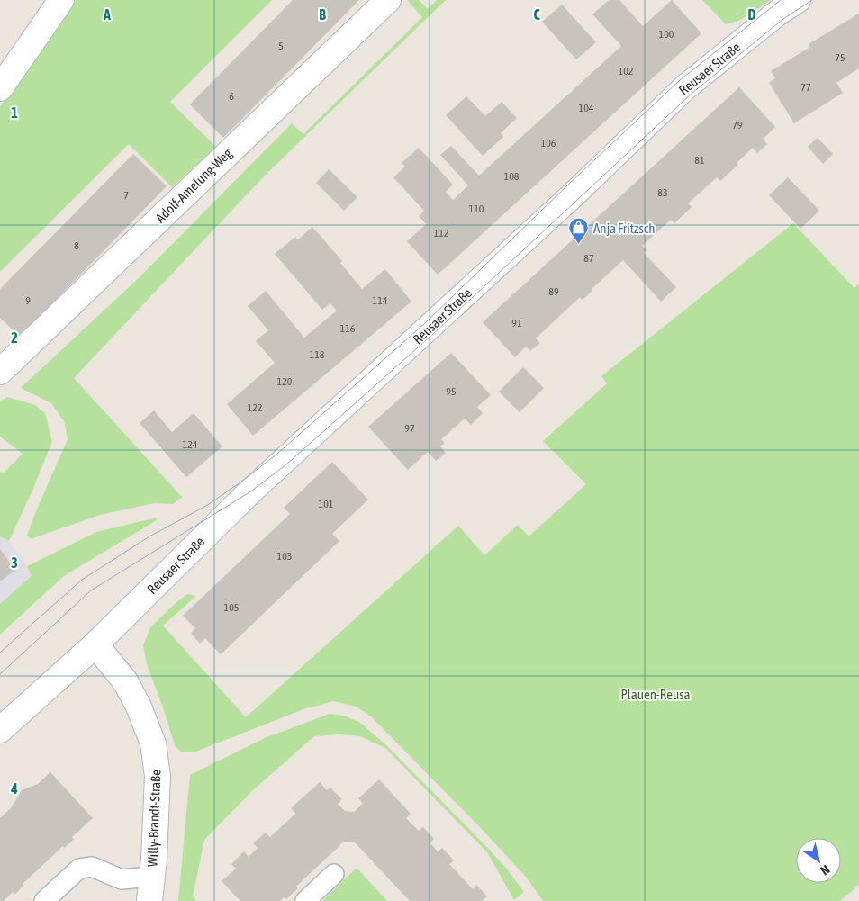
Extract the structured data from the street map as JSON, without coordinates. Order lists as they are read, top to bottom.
{
  "streets": {
    "street": ["Reusaer Straße", "Adolf-Amelung-Weg", "Willy-Brandt-Straße"]
  },
  "crossings": [
    ["Reusaer Straße", "Willy-Brandt-Straße"]
  ],
  "parks": ["Plauen-Reusa"],
  "places": {
    "shop": ["Anja Fritzsch"]
  },
  "house_numbers": [
    "100",
    "5",
    "75",
    "102",
    "77",
    "6",
    "104",
    "79",
    "106",
    "81",
    "108",
    "83",
    "7",
    "110",
    "112",
    "8",
    "87",
    "89",
    "9",
    "114",
    "91",
    "116",
    "118",
    "120",
    "95",
    "122",
    "97",
    "124",
    "101",
    "103",
    "105"
  ],
  "north": "bottom right",
  "grid": {
    "columns": [
      "A",
      "B",
      "C",
      "D"
    ],
    "rows": [
      "1",
      "2",
      "3",
      "4"
    ]
  }
}
